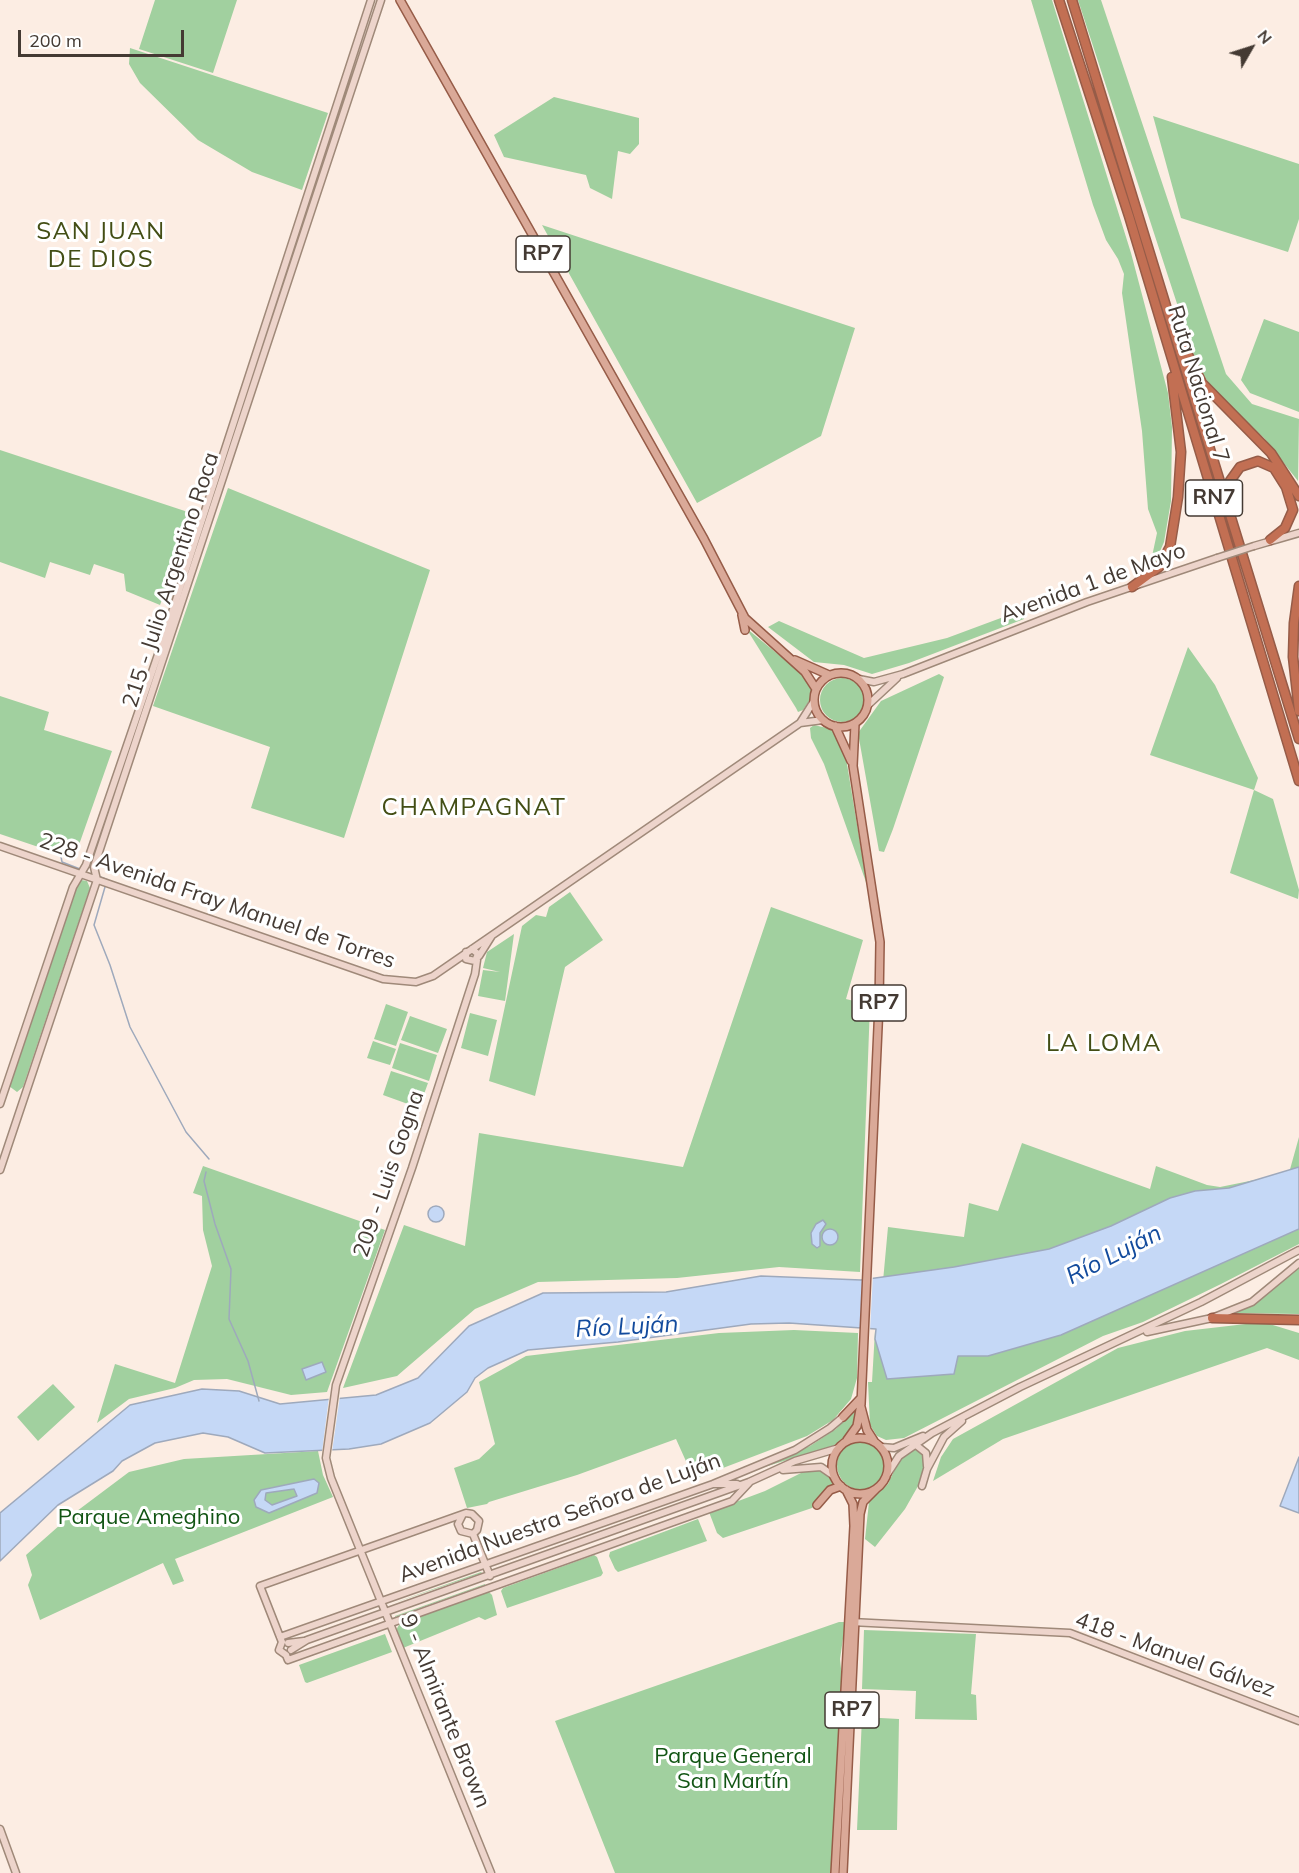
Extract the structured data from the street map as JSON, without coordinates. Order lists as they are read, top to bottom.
{
  "streets": {
    "highway": ["Ruta Nacional 7", "RN7"],
    "main road": ["RP7"],
    "street": [
      "215 - Julio Argentino Roca",
      "Avenida 1 de Mayo",
      "228 - Avenida Fray Manuel de Torres",
      "209 - Luis Gogna",
      "Avenida Nuestra Señora de Luján",
      "418 - Manuel Gálvez",
      "9 - Almirante Brown"
    ]
  },
  "crossings": [
    ["RP7", "Avenida 1 de Mayo"],
    ["RP7", "228 - Avenida Fray Manuel de Torres"],
    ["RP7", "Avenida Nuestra Señora de Luján"],
    ["RP7", "418 - Manuel Gálvez"],
    ["215 - Julio Argentino Roca", "228 - Avenida Fray Manuel de Torres"],
    ["Avenida 1 de Mayo", "228 - Avenida Fray Manuel de Torres"],
    ["228 - Avenida Fray Manuel de Torres", "209 - Luis Gogna"],
    ["209 - Luis Gogna", "9 - Almirante Brown"],
    ["Avenida Nuestra Señora de Luján", "9 - Almirante Brown"]
  ],
  "districts": ["SAN JUAN DE DIOS", "CHAMPAGNAT", "LA LOMA"],
  "water": ["Río Luján"],
  "parks": ["Parque Ameghino", "Parque General San Martín"],
  "scale_bar": "200 m",
  "north": "top right"
}
